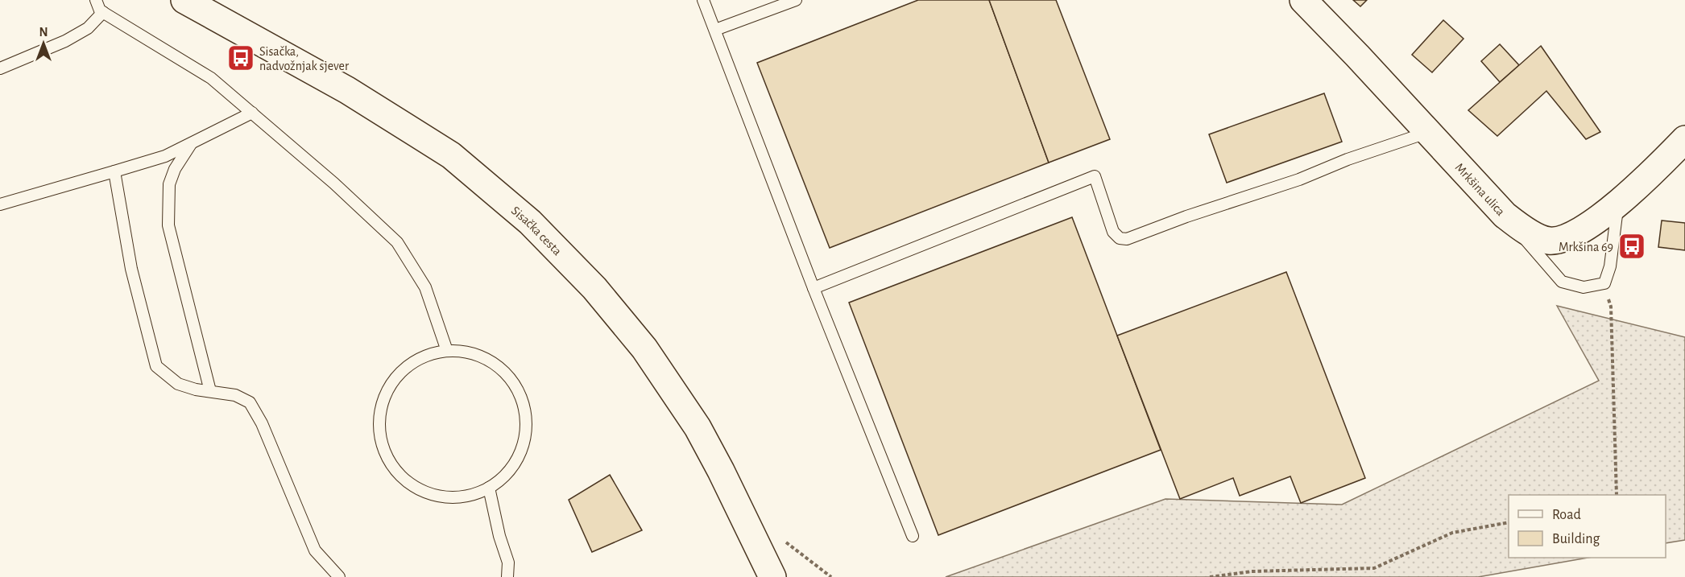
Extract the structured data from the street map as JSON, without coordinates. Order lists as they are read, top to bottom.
{
  "streets": {
    "main road": ["Mrkšina ulica", "Sisačka cesta"]
  },
  "places": {
    "bus stop": ["Sisačka, nadvožnjak sjever", "Mrkšina 69"]
  },
  "legend": ["Road", "Building"],
  "north": "top"
}
